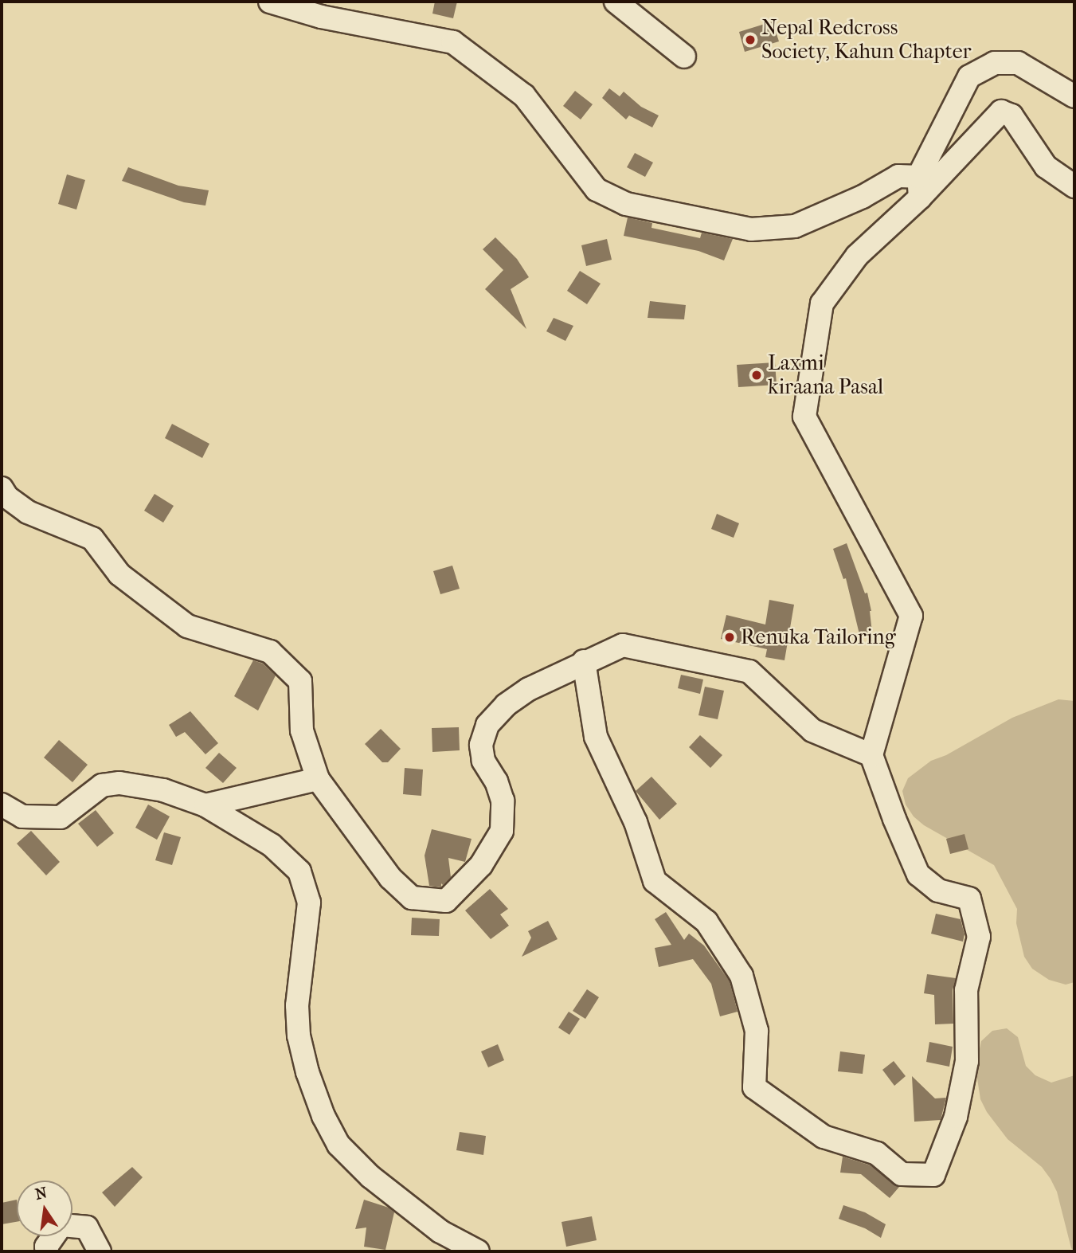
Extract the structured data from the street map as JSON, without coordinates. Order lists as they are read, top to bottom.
{
  "places": ["Nepal Redcross Society, Kahun Chapter", "Laxmi kiraana Pasal", "Renuka Tailoring"],
  "north": "top"
}
